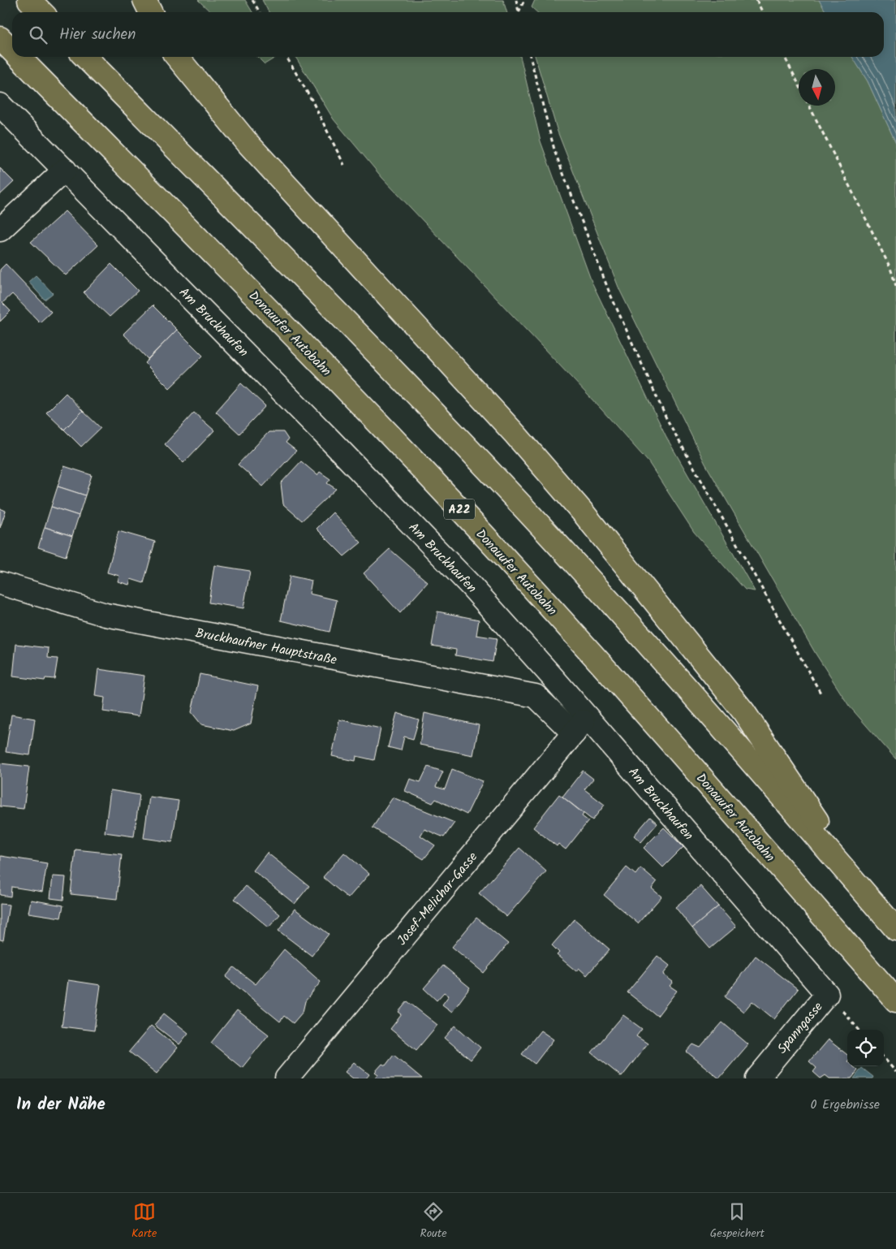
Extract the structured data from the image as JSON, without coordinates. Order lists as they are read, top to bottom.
{
  "streets": {
    "highway": ["Donauufer Autobahn", "A22"],
    "street": [
      "Am Bruckhaufen",
      "Bruckhaufner Hauptstraße",
      "Josef-Melichar-Gasse",
      "Spanngasse"
    ]
  },
  "crossings": [
    ["Am Bruckhaufen", "Josef-Melichar-Gasse"],
    ["Am Bruckhaufen", "Spanngasse"]
  ],
  "north": "bottom",
  "page": {
    "search": "Hier suchen",
    "heading": ["In der Nähe", "0 Ergebnisse"],
    "nav": ["Karte", "Route", "Gespeichert"]
  }
}
